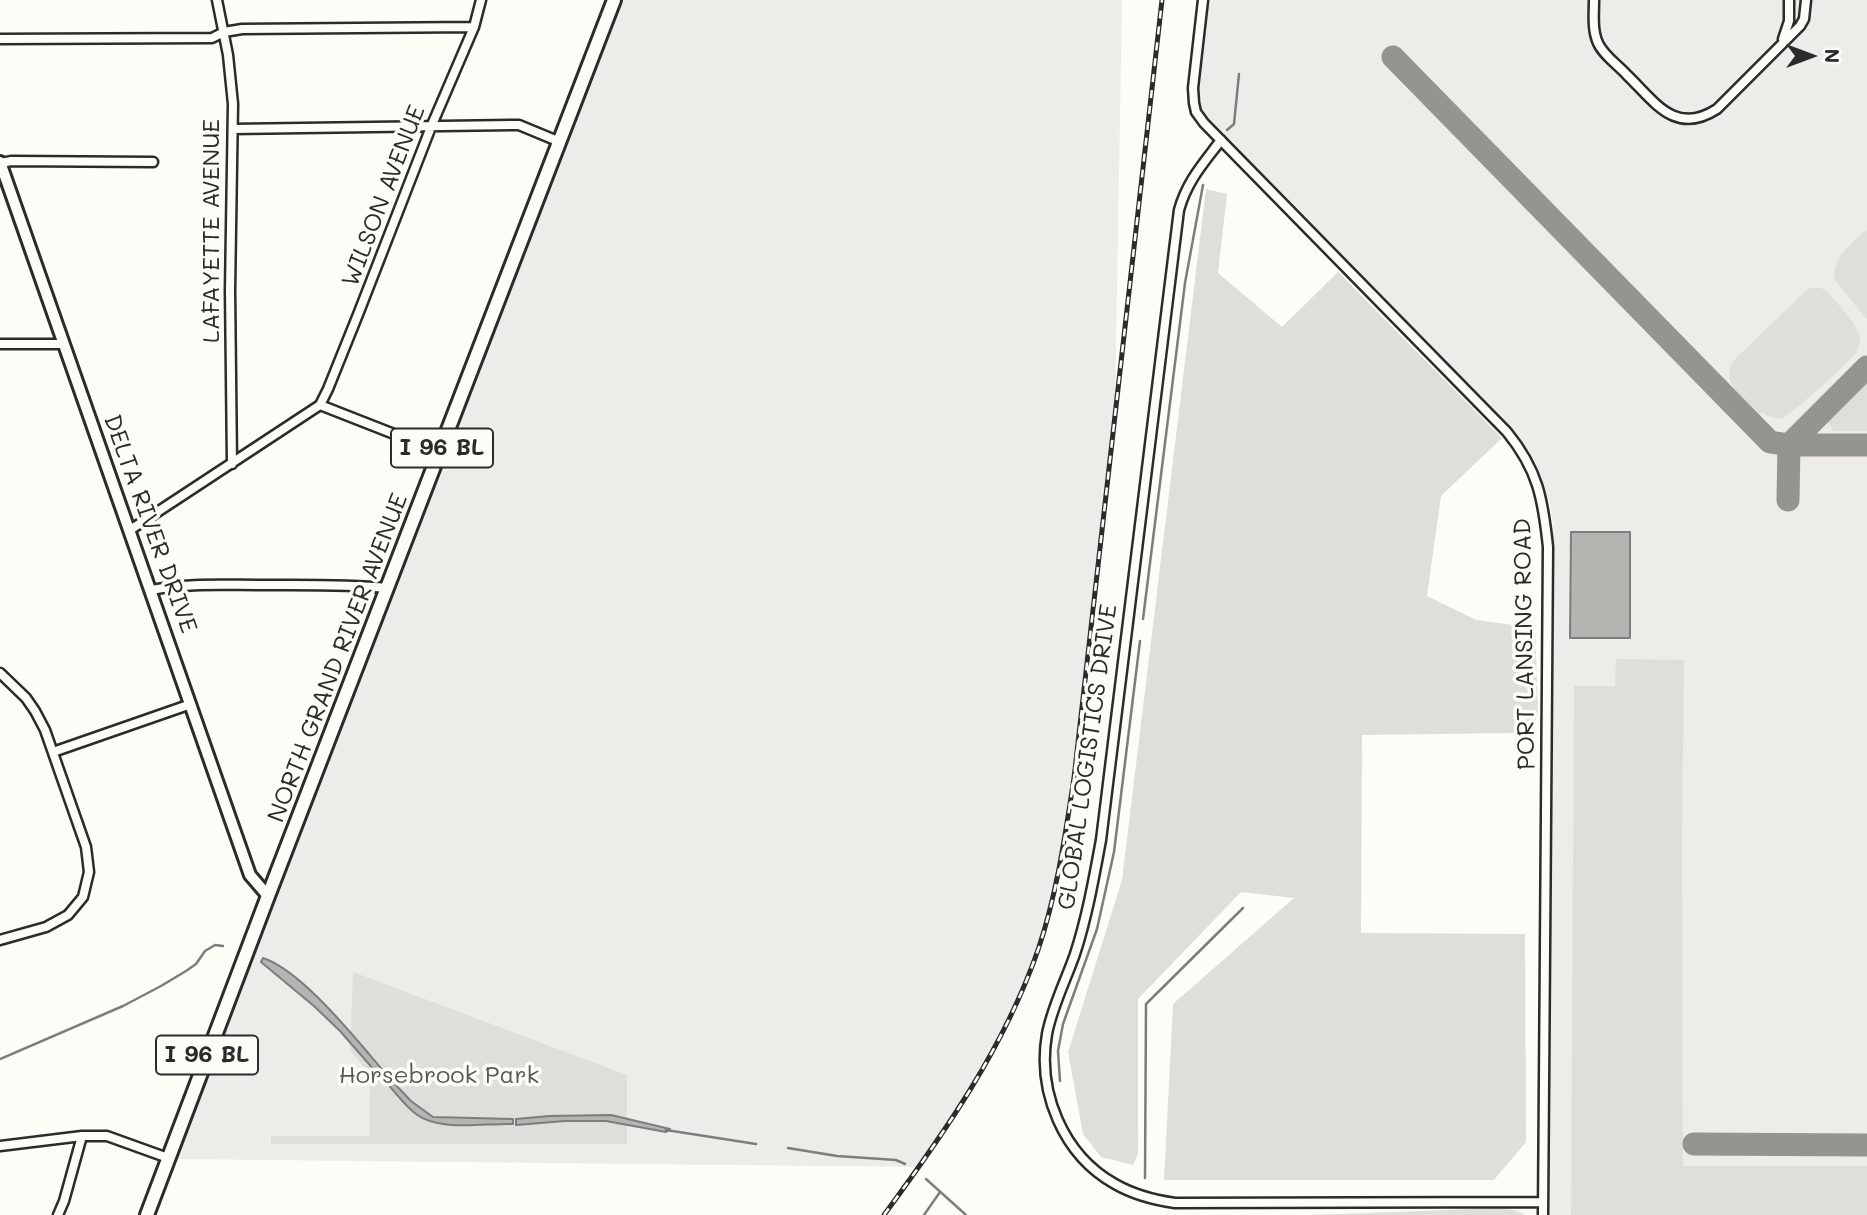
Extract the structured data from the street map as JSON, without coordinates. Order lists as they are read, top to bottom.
{
  "streets": {
    "main road": ["I 96 BL", "NORTH GRAND RIVER AVENUE"],
    "street": [
      "WILSON AVENUE",
      "LAFAYETTE AVENUE",
      "DELTA RIVER DRIVE",
      "PORT LANSING ROAD",
      "GLOBAL LOGISTICS DRIVE"
    ]
  },
  "crossings": [
    ["DELTA RIVER DRIVE", "NORTH GRAND RIVER AVENUE"],
    ["PORT LANSING ROAD", "GLOBAL LOGISTICS DRIVE"]
  ],
  "parks": ["Horsebrook Park"],
  "north": "right"
}
